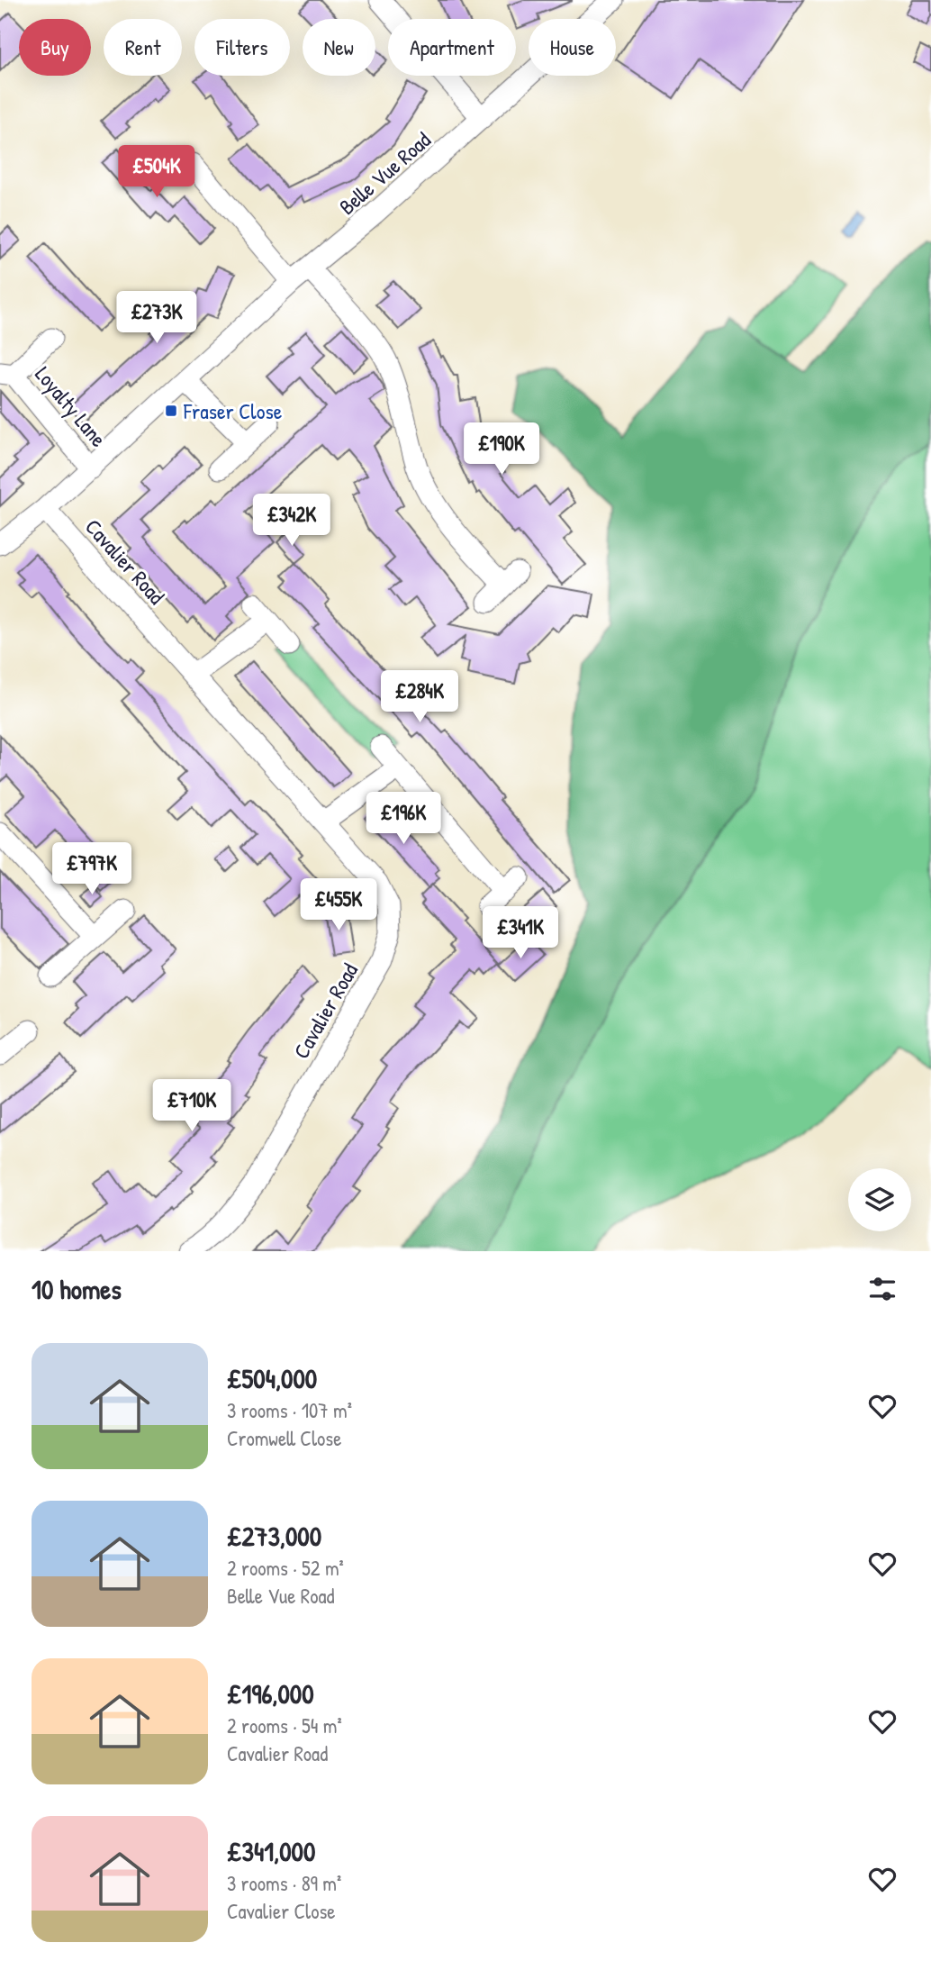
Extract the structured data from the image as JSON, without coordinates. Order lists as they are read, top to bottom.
{
  "streets": {
    "street": ["Belle Vue Road", "Loyalty Lane", "Cavalier Road"]
  },
  "crossings": [
    ["Belle Vue Road", "Loyalty Lane"],
    ["Belle Vue Road", "Cavalier Road"]
  ],
  "places": {
    "transit": ["Fraser Close"]
  },
  "page": {
    "chip": [
      "Buy",
      "Rent",
      "Filters",
      "New",
      "Apartment",
      "House"
    ],
    "price": [
      "£504K",
      "£273K",
      "£190K",
      "£342K",
      "£284K",
      "£196K",
      "£797K",
      "£455K",
      "£341K",
      "£710K"
    ],
    "heading": "10 homes",
    "list": [
      {
        "name": "£504,000",
        "note": "3 rooms · 107 m² · Cromwell Close"
      },
      {
        "name": "£273,000",
        "note": "2 rooms · 52 m² · Belle Vue Road"
      },
      {
        "name": "£196,000",
        "note": "2 rooms · 54 m² · Cavalier Road"
      },
      {
        "name": "£341,000",
        "note": "3 rooms · 89 m² · Cavalier Close"
      }
    ]
  }
}
